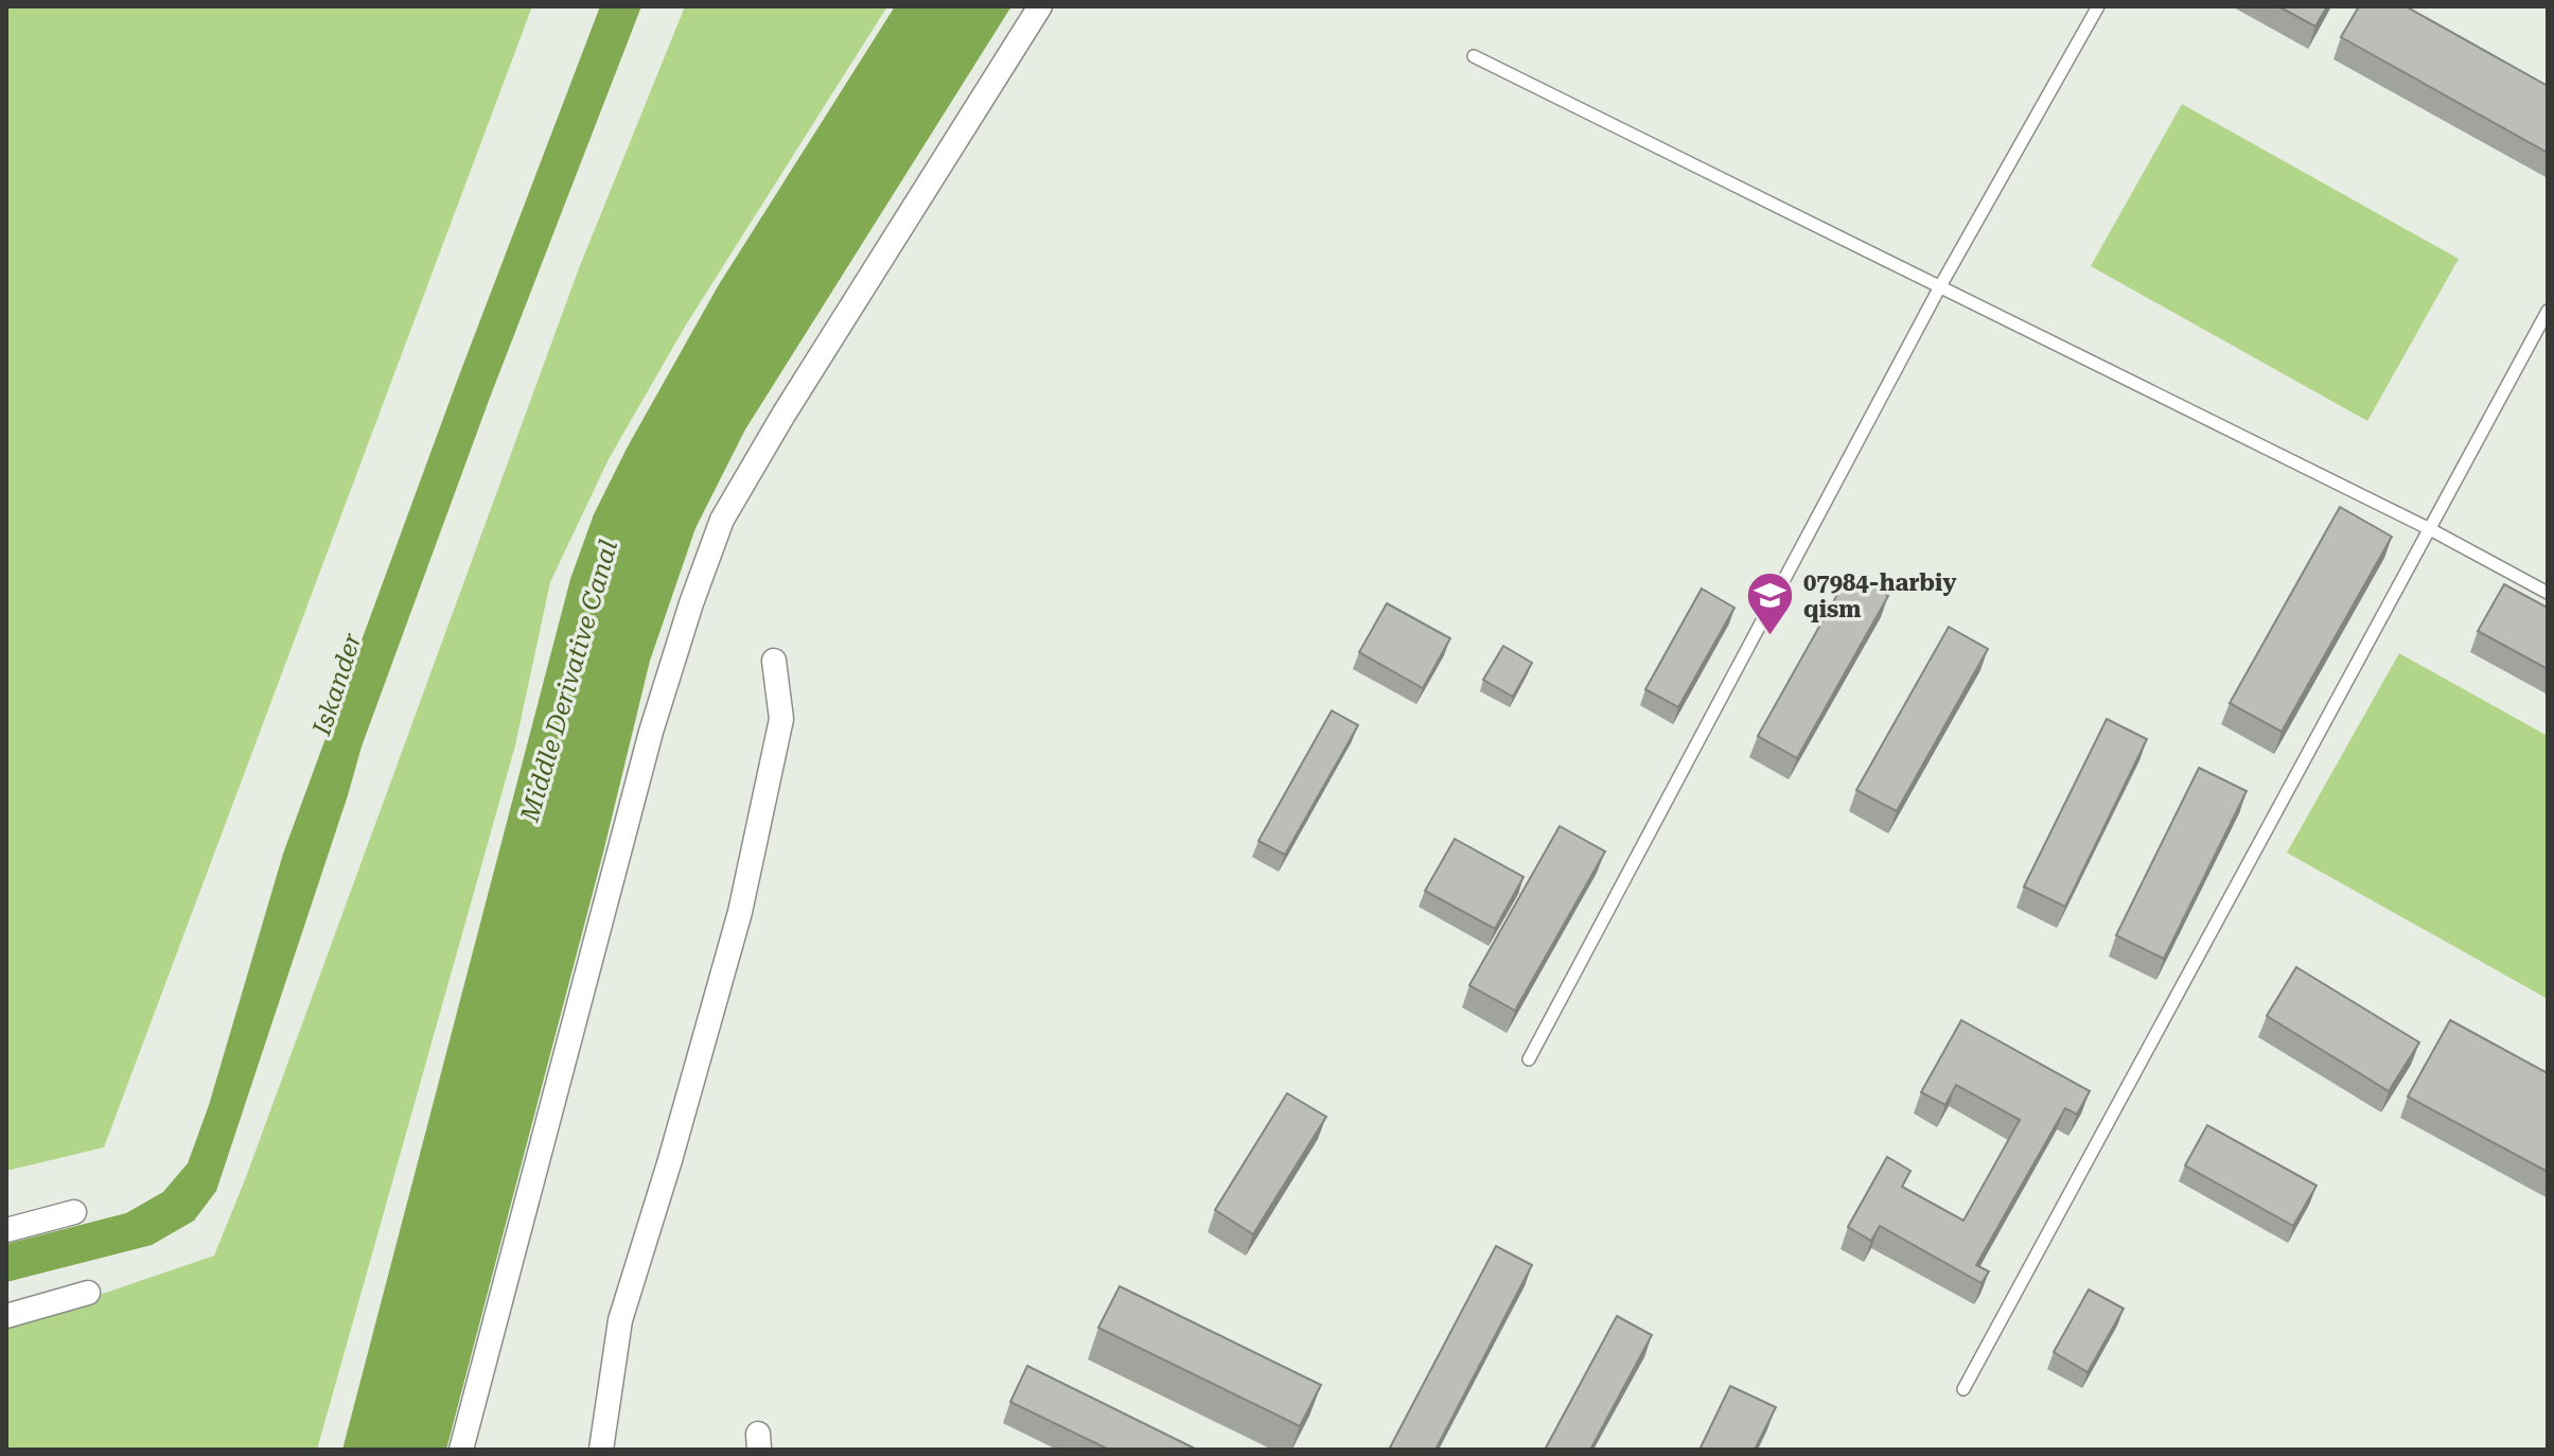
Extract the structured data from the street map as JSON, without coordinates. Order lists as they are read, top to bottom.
{
  "water": ["Middle Derivative Canal", "Iskander"],
  "places": {
    "school or university": ["07984-harbiy qism"]
  }
}
